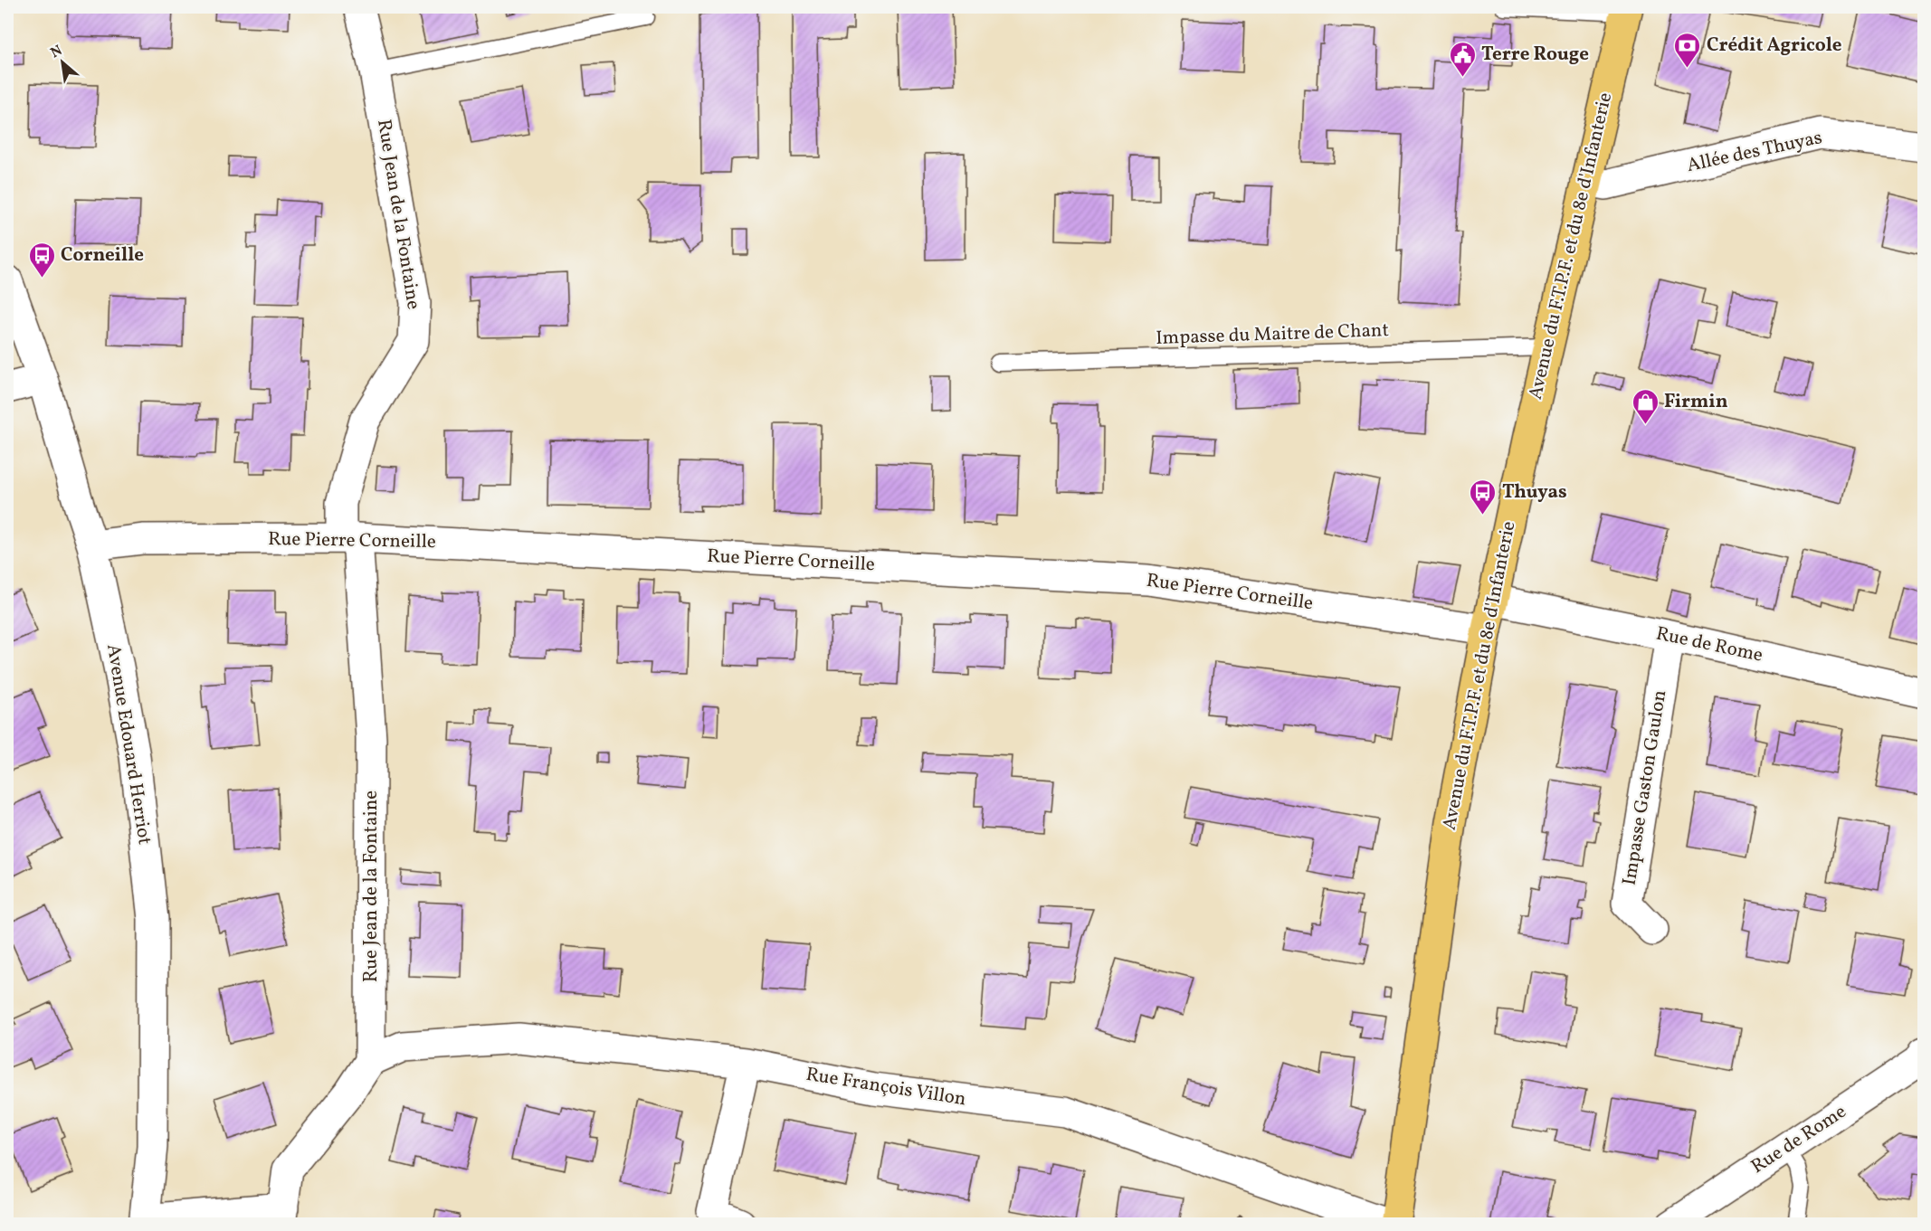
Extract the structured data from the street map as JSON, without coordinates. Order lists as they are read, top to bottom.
{
  "streets": {
    "main road": ["Avenue du F.T.P.F. et du 8e d'Infanterie"],
    "street": [
      "Allée des Thuyas",
      "Rue Jean de la Fontaine",
      "Rue Pierre Corneille",
      "Rue de Rome",
      "Avenue Edouard Herriot",
      "Impasse Gaston Gaulon",
      "Rue François Villon"
    ],
    "lane": ["Impasse du Maitre de Chant"]
  },
  "crossings": [
    ["Allée des Thuyas", "Avenue du F.T.P.F. et du 8e d'Infanterie"],
    ["Rue Jean de la Fontaine", "Rue Pierre Corneille"],
    ["Rue Jean de la Fontaine", "Rue François Villon"],
    ["Avenue du F.T.P.F. et du 8e d'Infanterie", "Impasse du Maitre de Chant"],
    ["Avenue du F.T.P.F. et du 8e d'Infanterie", "Rue Pierre Corneille"],
    ["Avenue du F.T.P.F. et du 8e d'Infanterie", "Rue de Rome"],
    ["Rue Pierre Corneille", "Avenue Edouard Herriot"],
    ["Rue de Rome", "Impasse Gaston Gaulon"]
  ],
  "places": {
    "bank": ["Crédit Agricole"],
    "public building": ["Terre Rouge"],
    "bus stop": ["Corneille", "Thuyas"],
    "shop": ["Firmin"]
  },
  "north": "top left"
}
